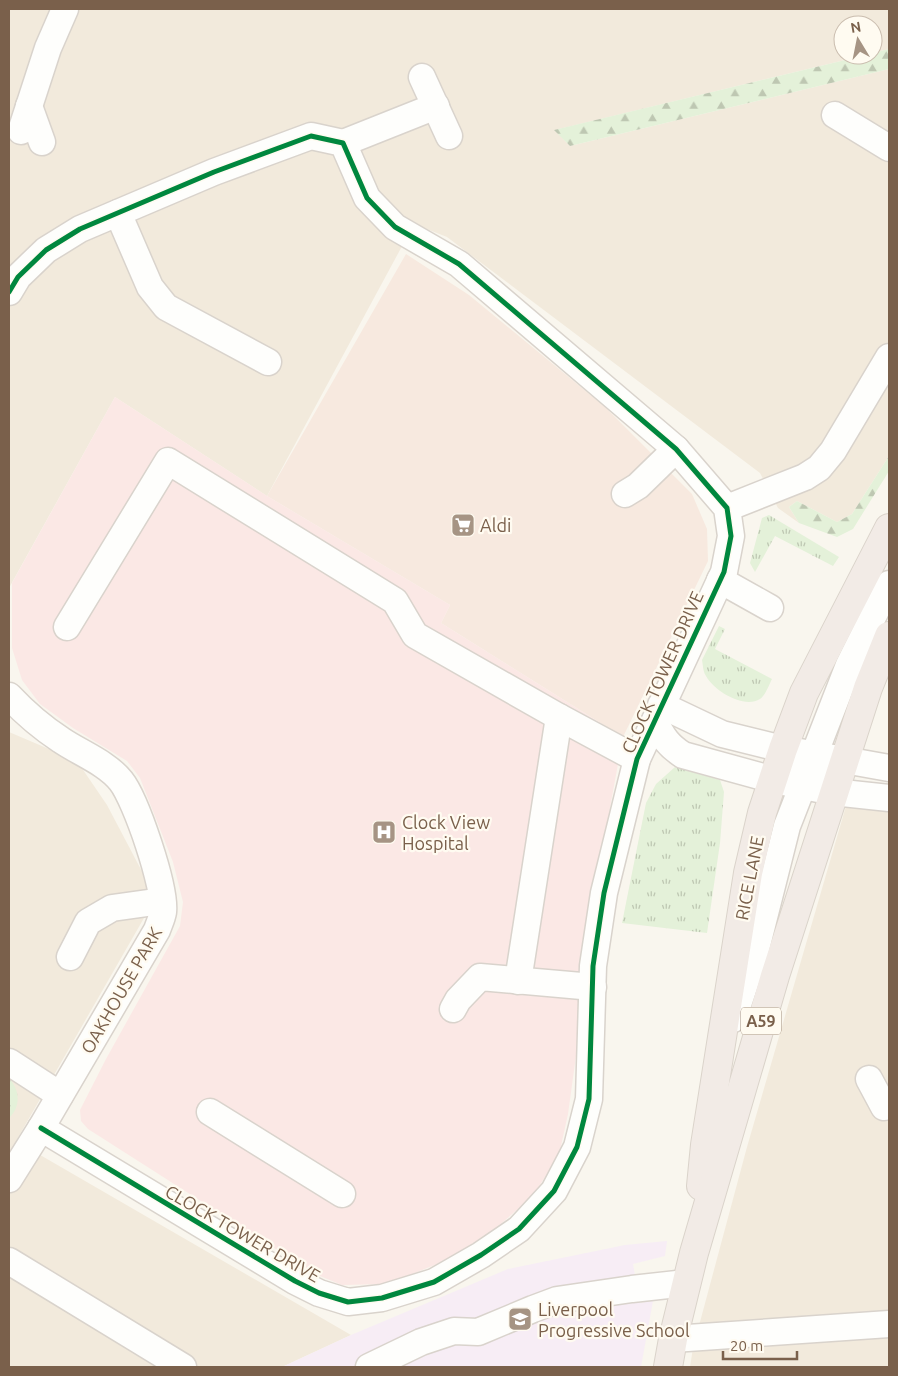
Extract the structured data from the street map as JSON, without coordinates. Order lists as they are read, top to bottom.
{
  "streets": {
    "highway": ["RICE LANE", "A59"],
    "street": ["CLOCK TOWER DRIVE", "OAKHOUSE PARK"]
  },
  "crossings": [
    ["CLOCK TOWER DRIVE", "RICE LANE"],
    ["CLOCK TOWER DRIVE", "OAKHOUSE PARK"]
  ],
  "places": {
    "supermarket": ["Aldi"],
    "hospital": ["Clock View Hospital"],
    "school or university": ["Liverpool Progressive School"]
  },
  "scale_bar": "20 m",
  "north": "top"
}
